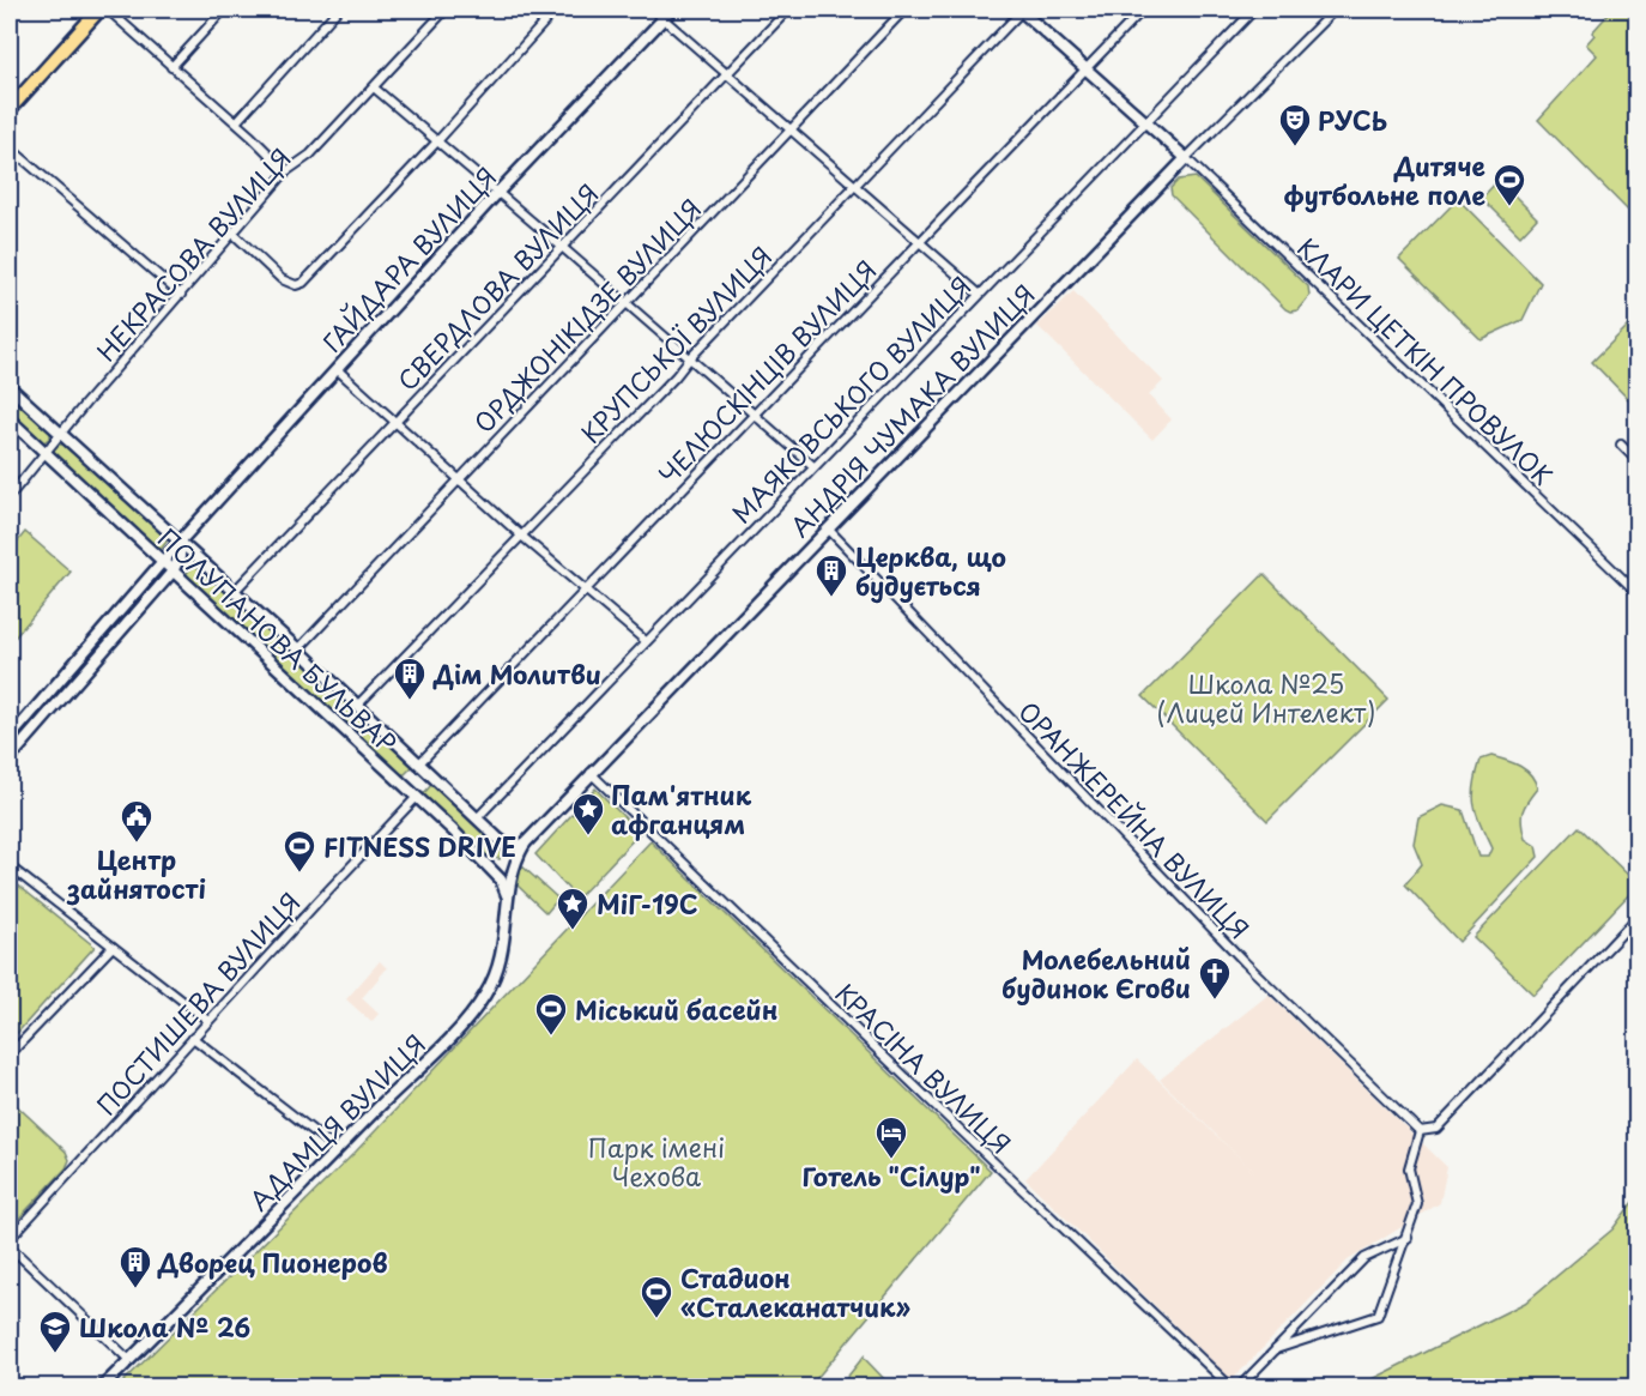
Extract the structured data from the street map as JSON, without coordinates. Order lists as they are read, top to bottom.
{
  "streets": {
    "street": [
      "НЕКРАСОВА ВУЛИЦЯ",
      "ГАЙДАРА ВУЛИЦЯ",
      "СВЕРДЛОВА ВУЛИЦЯ",
      "ОРДЖОНІКІДЗЕ ВУЛИЦЯ",
      "КРУПСЬКОЇ ВУЛИЦЯ",
      "КЛАРИ ЦЕТКІН ПРОВУЛОК",
      "ЧЕЛЮСКІНЦІВ ВУЛИЦЯ",
      "МАЯКОВСЬКОГО ВУЛИЦЯ",
      "АНДРІЯ ЧУМАКА ВУЛИЦЯ",
      "ПОЛУПАНОВА БУЛЬВАР",
      "ОРАНЖЕРЕЙНА ВУЛИЦЯ",
      "ПОСТИШЕВА ВУЛИЦЯ",
      "КРАСІНА ВУЛИЦЯ",
      "АДАМЦЯ ВУЛИЦЯ"
    ]
  },
  "crossings": [
    ["НЕКРАСОВА ВУЛИЦЯ", "ПОЛУПАНОВА БУЛЬВАР"],
    ["ГАЙДАРА ВУЛИЦЯ", "ПОЛУПАНОВА БУЛЬВАР"],
    ["СВЕРДЛОВА ВУЛИЦЯ", "ПОЛУПАНОВА БУЛЬВАР"],
    ["ОРДЖОНІКІДЗЕ ВУЛИЦЯ", "ПОЛУПАНОВА БУЛЬВАР"],
    ["КРУПСЬКОЇ ВУЛИЦЯ", "ПОЛУПАНОВА БУЛЬВАР"],
    ["КЛАРИ ЦЕТКІН ПРОВУЛОК", "АНДРІЯ ЧУМАКА ВУЛИЦЯ"],
    ["ЧЕЛЮСКІНЦІВ ВУЛИЦЯ", "ПОЛУПАНОВА БУЛЬВАР"],
    ["МАЯКОВСЬКОГО ВУЛИЦЯ", "ПОЛУПАНОВА БУЛЬВАР"],
    ["АНДРІЯ ЧУМАКА ВУЛИЦЯ", "ПОЛУПАНОВА БУЛЬВАР"],
    ["АНДРІЯ ЧУМАКА ВУЛИЦЯ", "ОРАНЖЕРЕЙНА ВУЛИЦЯ"],
    ["АНДРІЯ ЧУМАКА ВУЛИЦЯ", "КРАСІНА ВУЛИЦЯ"],
    ["АНДРІЯ ЧУМАКА ВУЛИЦЯ", "АДАМЦЯ ВУЛИЦЯ"],
    ["ПОЛУПАНОВА БУЛЬВАР", "ПОСТИШЕВА ВУЛИЦЯ"],
    ["ПОЛУПАНОВА БУЛЬВАР", "АДАМЦЯ ВУЛИЦЯ"]
  ],
  "parks": ["Школа №25 (Лицей Интелект)", "Парк імені Чехова"],
  "places": {
    "theatre": ["РУСЬ"],
    "sports": [
      "Дитяче футбольне поле",
      "FITNESS DRIVE",
      "Міський басейн",
      "Стадион «Сталеканатчик»"
    ],
    "building": ["Церква, що будується", "Дім Молитви", "Дворец Пионеров"],
    "place": ["Пам'ятник афганцям", "МіГ-19С"],
    "public building": ["Центр зайнятості"],
    "church": ["Молебельний будинок Єгови"],
    "hotel": ["Готель \"Сілур\""],
    "school or university": ["Школа № 26"]
  }
}
